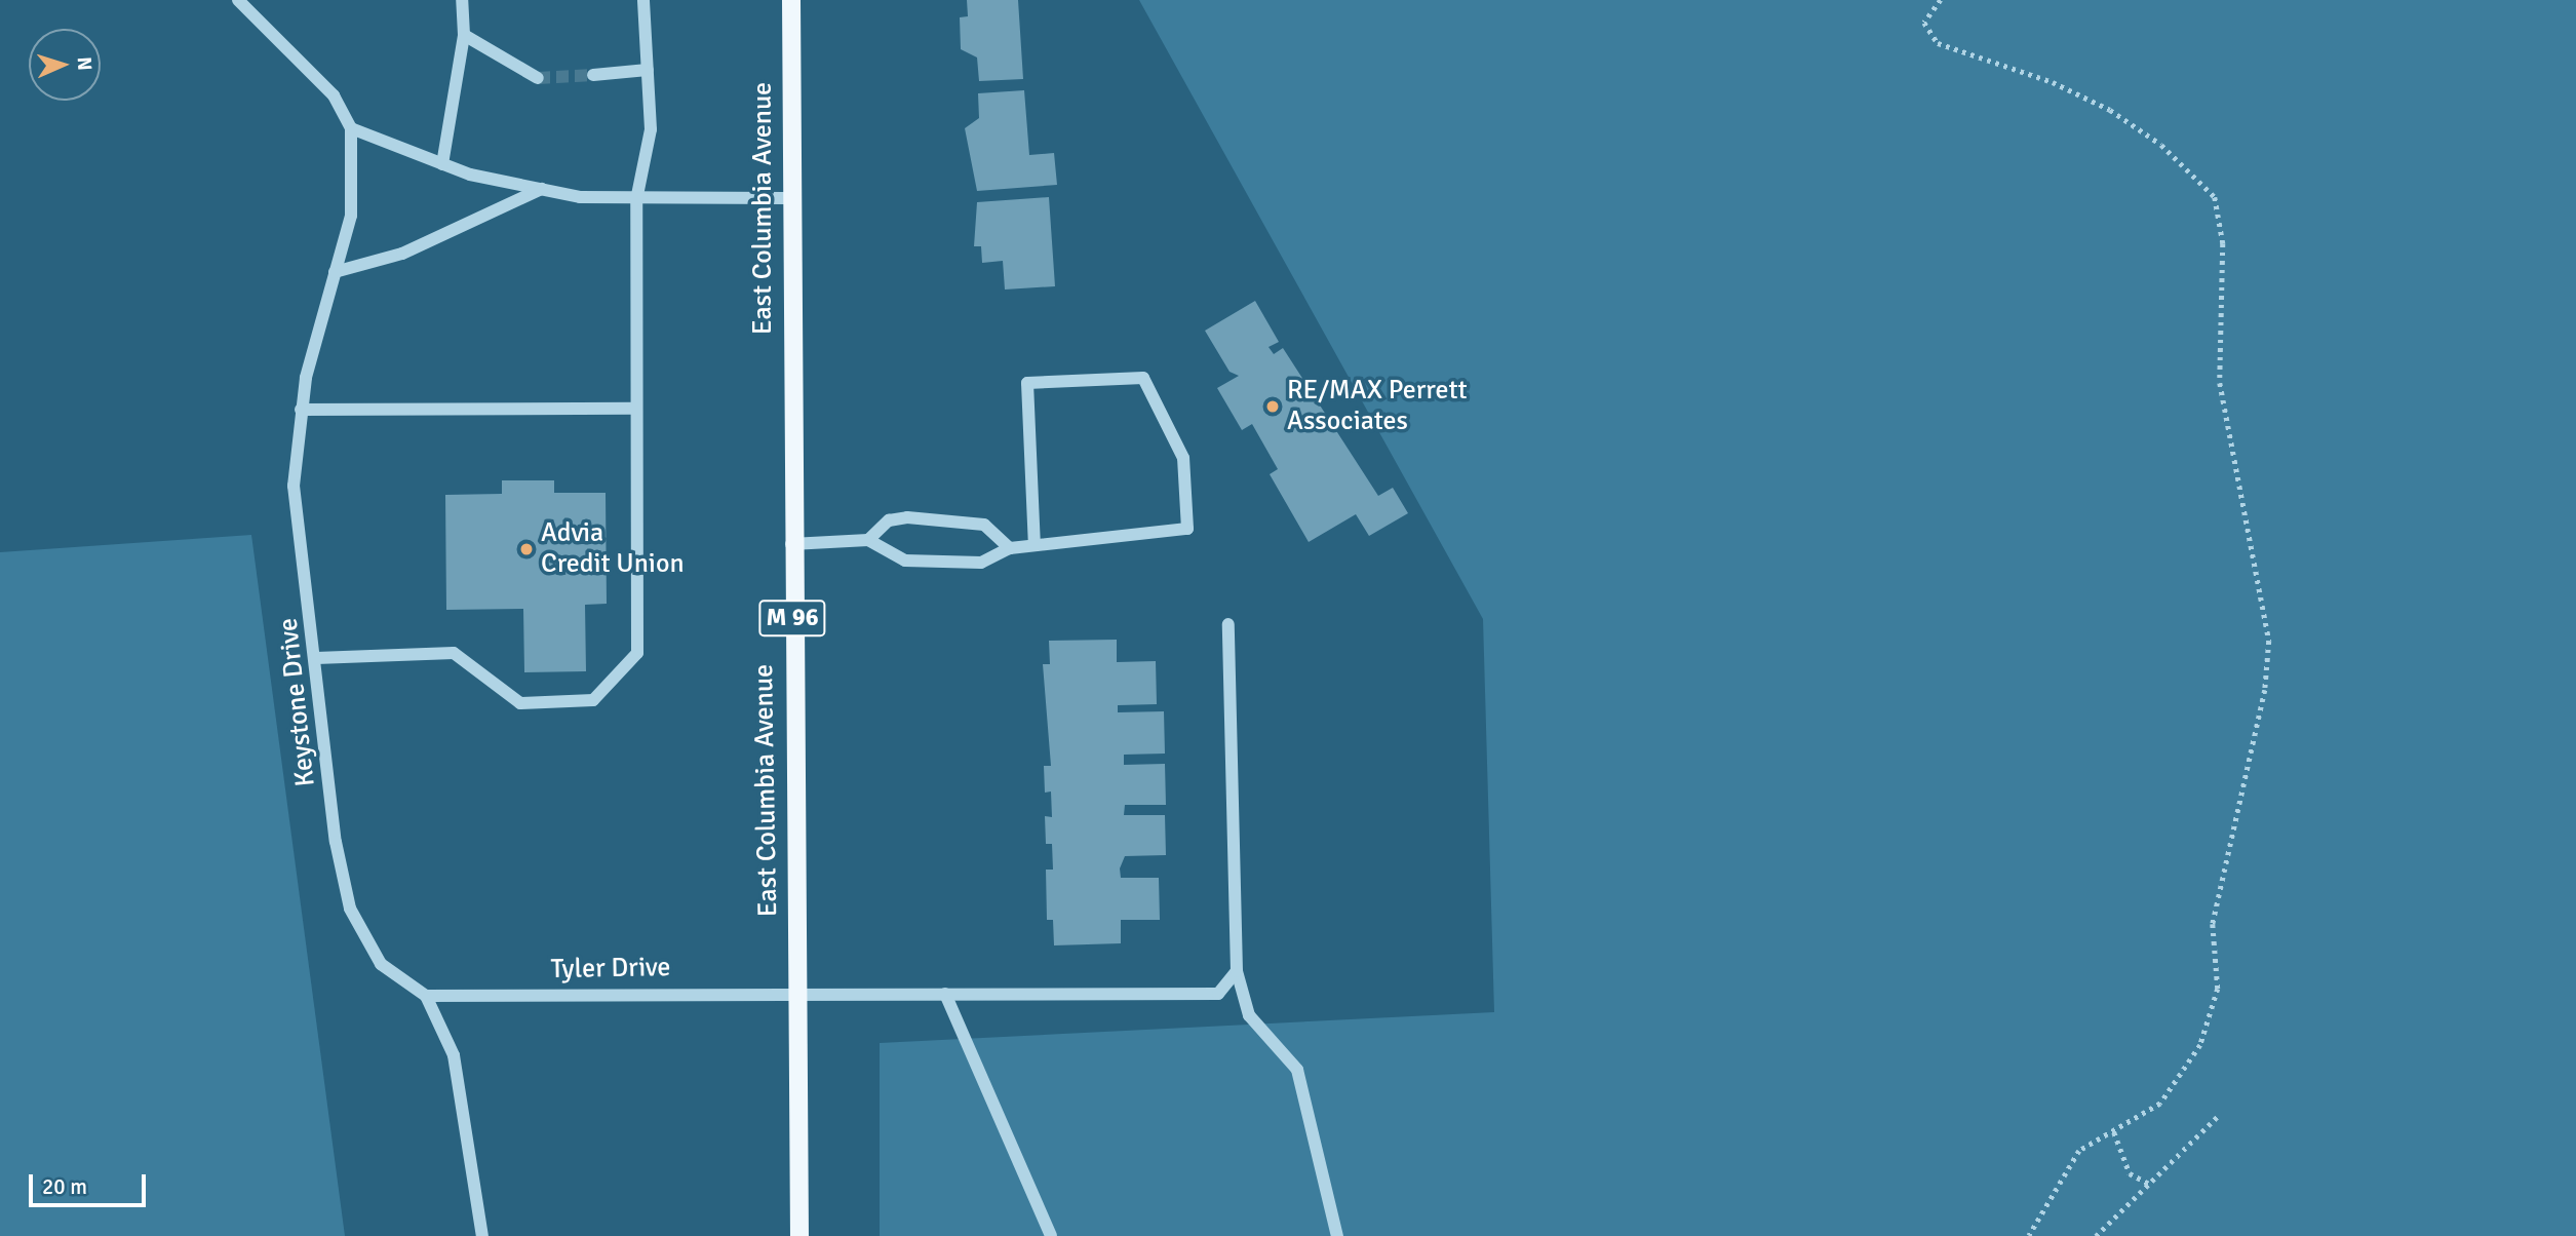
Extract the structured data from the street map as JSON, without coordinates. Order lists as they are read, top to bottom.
{
  "streets": {
    "main road": ["East Columbia Avenue", "M 96"],
    "street": ["Keystone Drive", "Tyler Drive"]
  },
  "crossings": [
    ["East Columbia Avenue", "Tyler Drive"],
    ["Keystone Drive", "Tyler Drive"]
  ],
  "places": ["RE/MAX Perrett Associates", "Advia Credit Union"],
  "scale_bar": "20 m",
  "north": "right"
}
